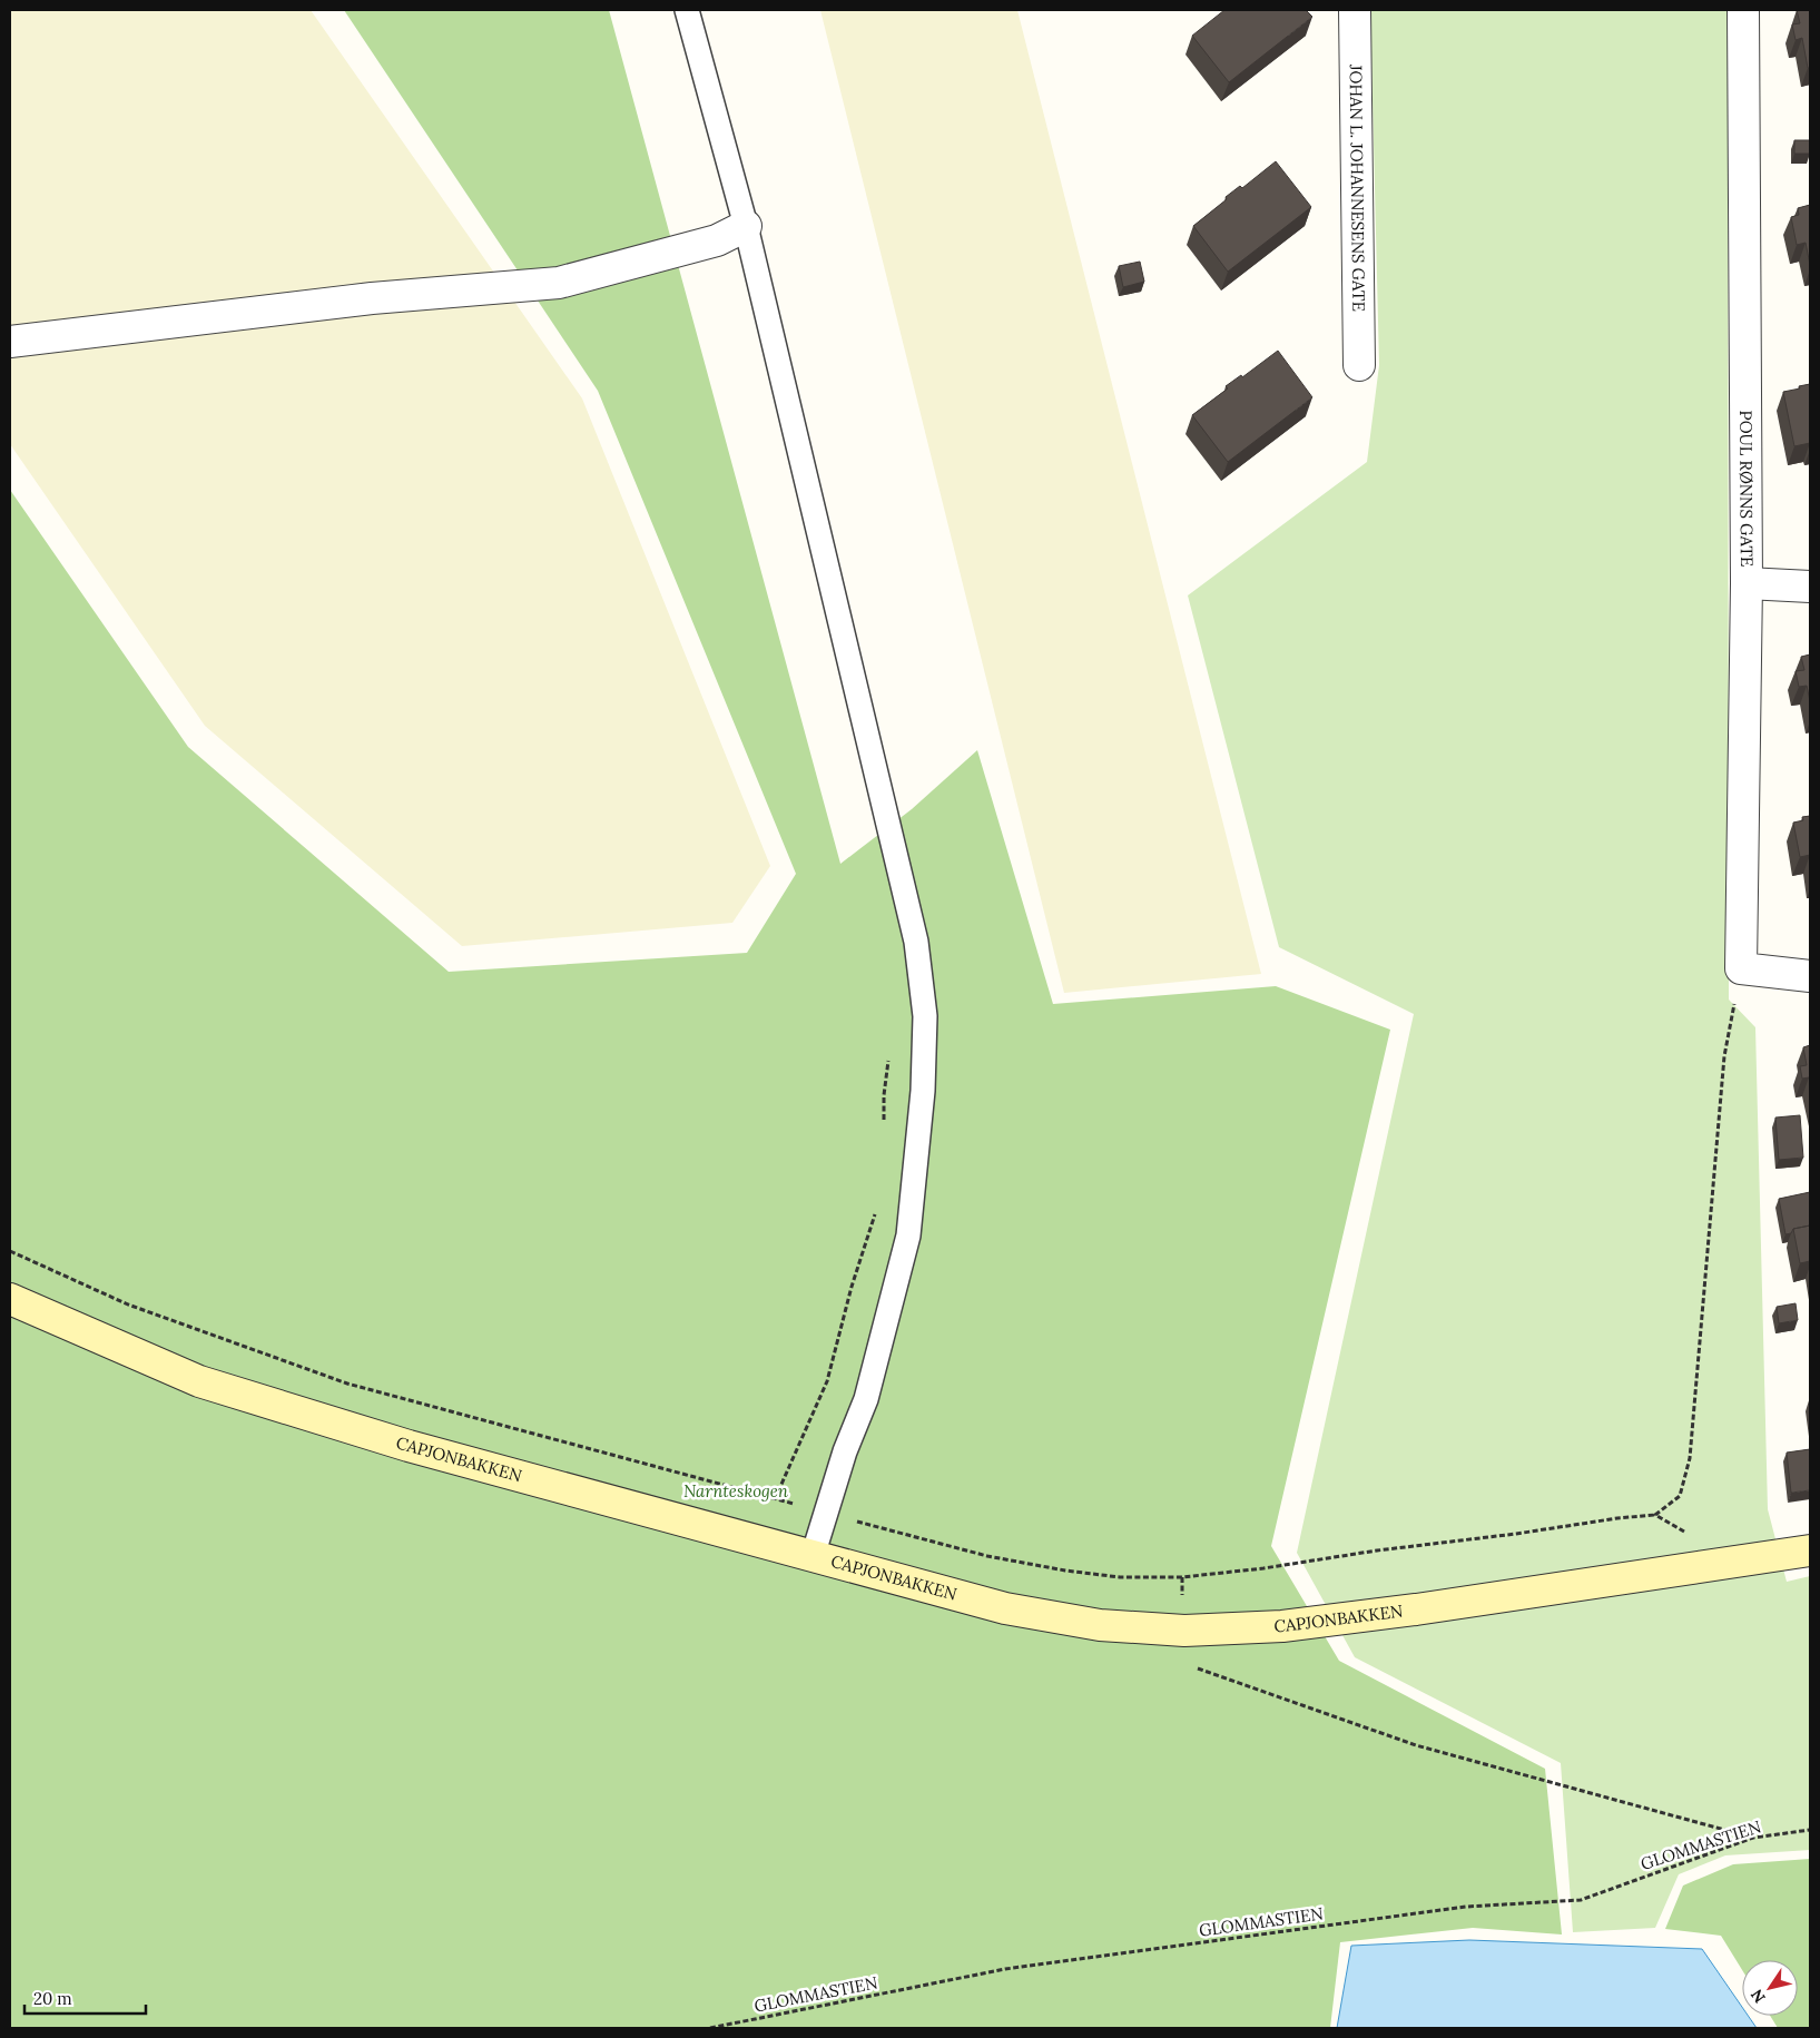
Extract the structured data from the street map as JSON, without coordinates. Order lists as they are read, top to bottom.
{
  "streets": {
    "main road": ["CAPJONBAKKEN"],
    "street": ["JOHAN L. JOHANNESENS GATE", "POUL RØNNS GATE"],
    "path": ["GLOMMASTIEN"]
  },
  "parks": ["Narnteskogen"],
  "scale_bar": "20 m",
  "north": "bottom left"
}
